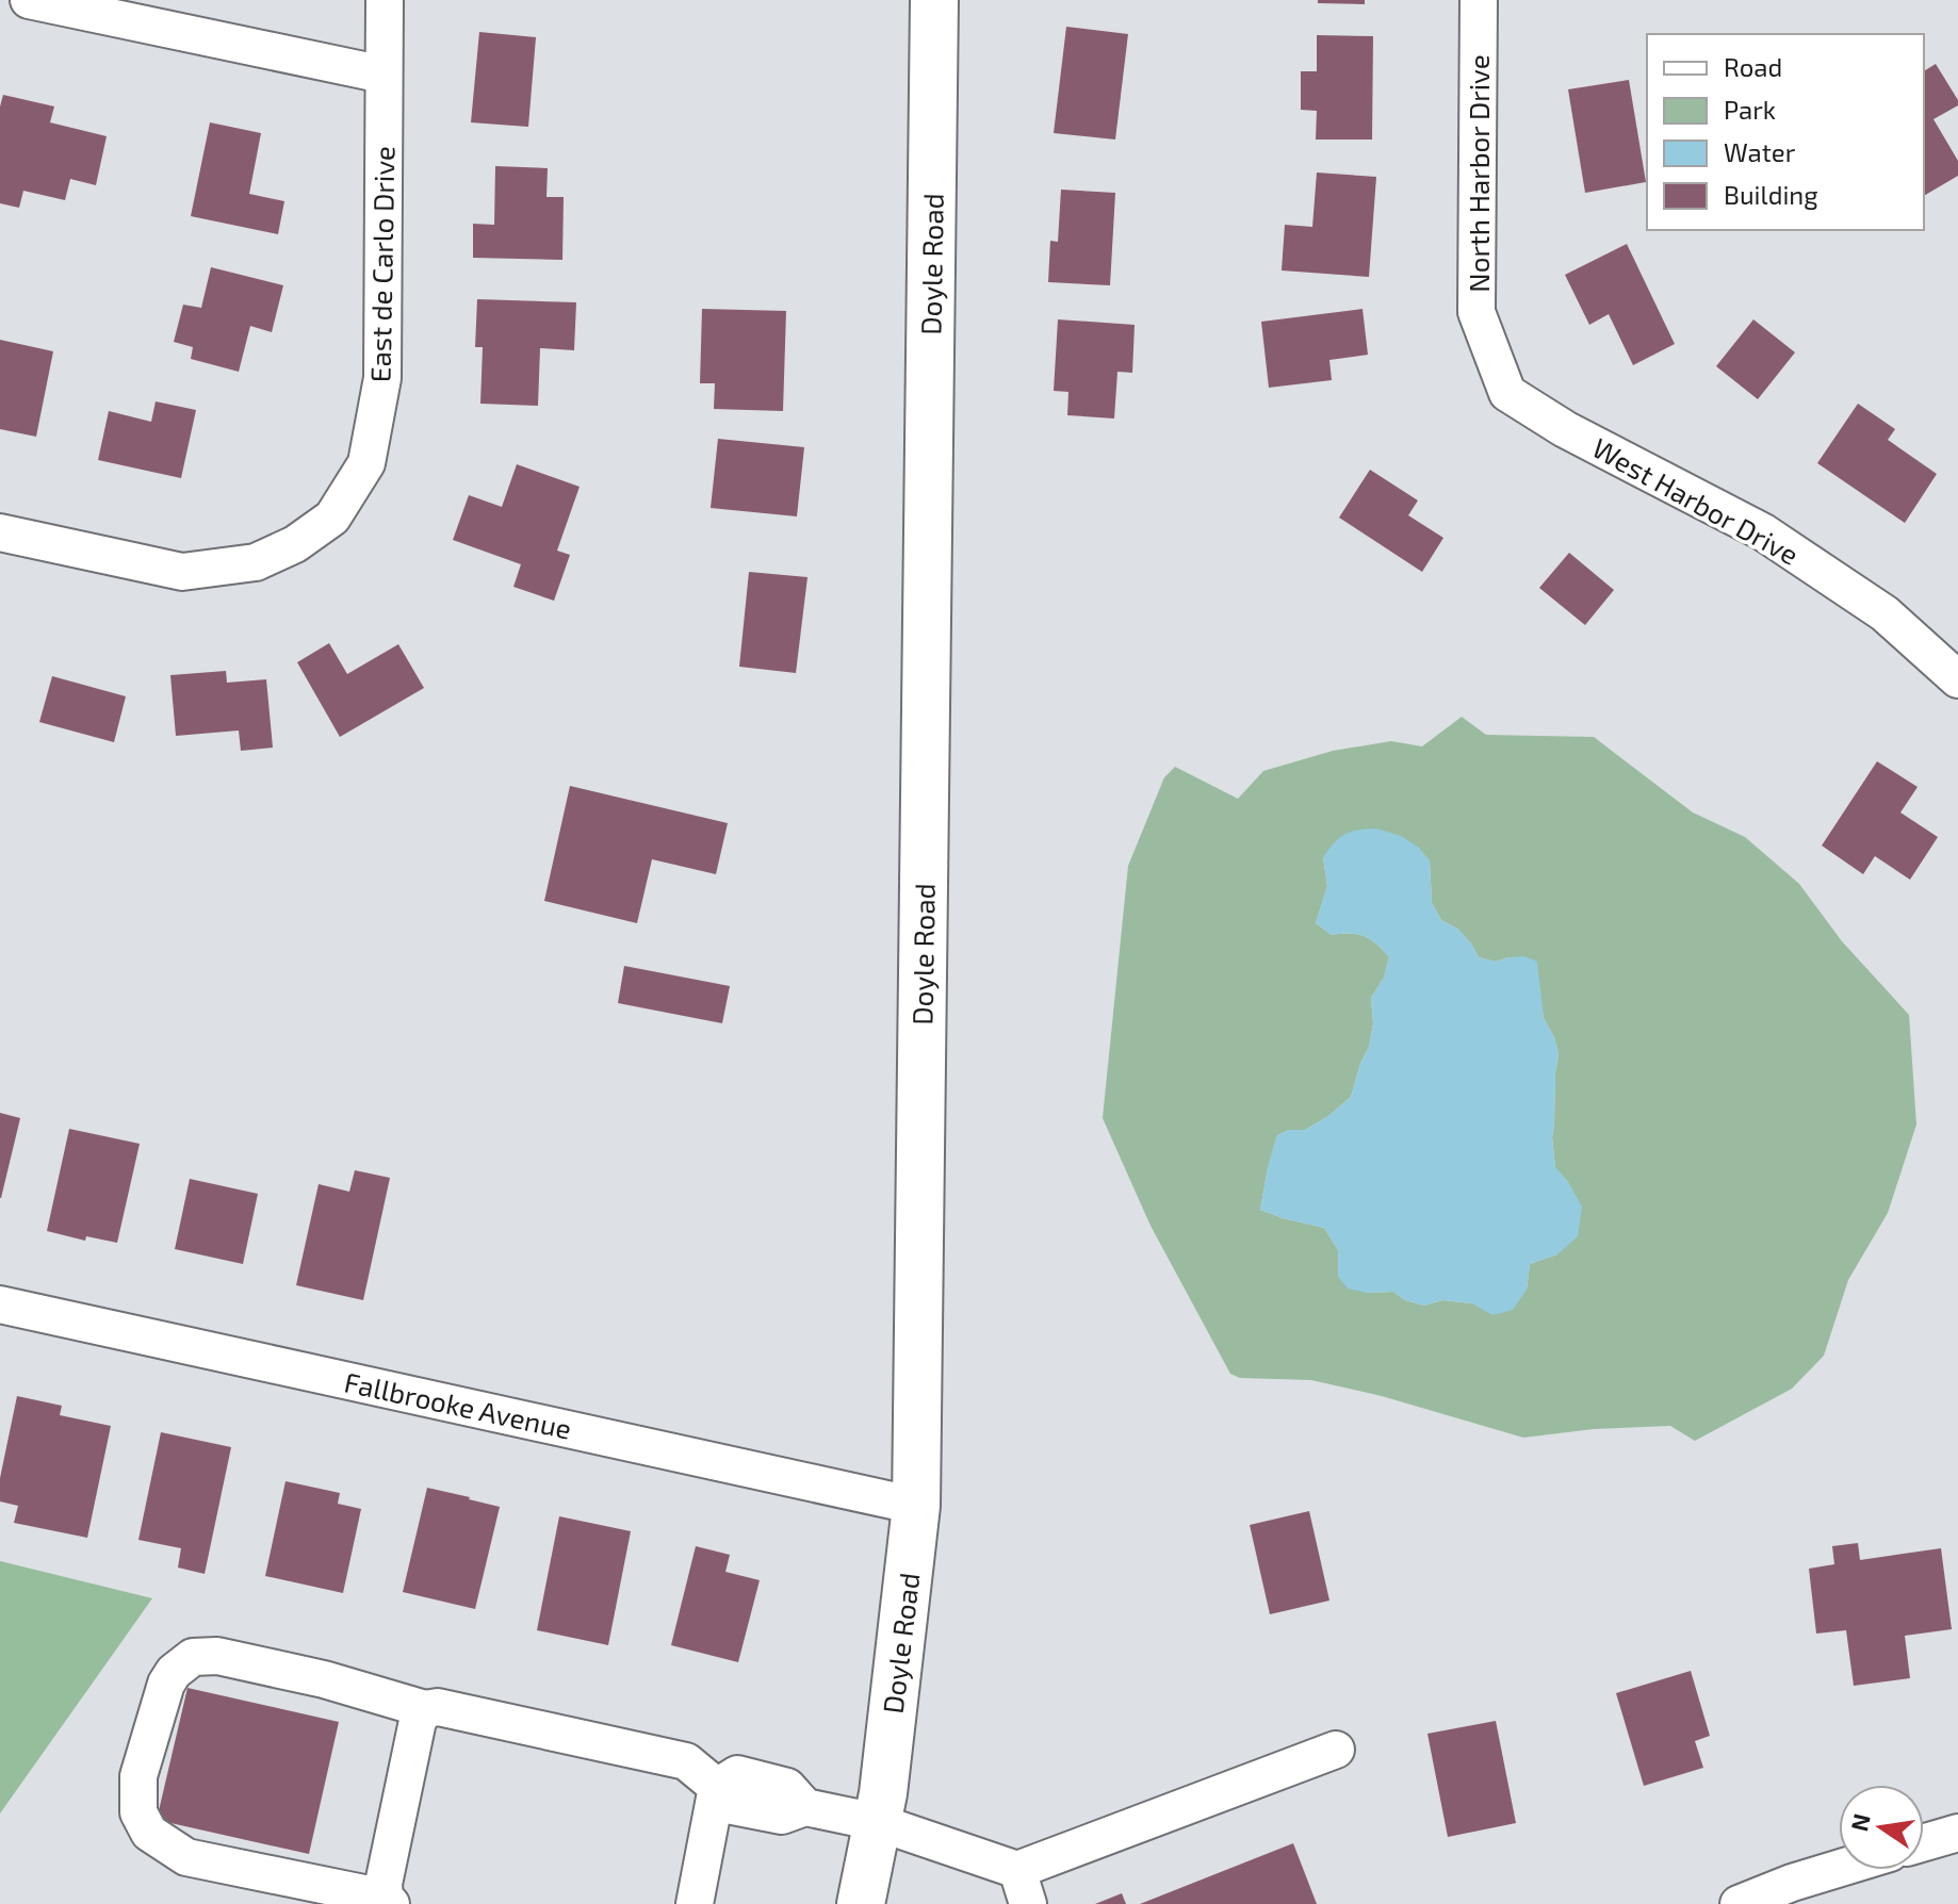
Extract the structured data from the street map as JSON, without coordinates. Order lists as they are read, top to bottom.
{
  "streets": {
    "main road": ["Doyle Road"],
    "street": [
      "North Harbor Drive",
      "East de Carlo Drive",
      "West Harbor Drive",
      "Fallbrooke Avenue"
    ]
  },
  "crossings": [
    ["North Harbor Drive", "West Harbor Drive"],
    ["Doyle Road", "Fallbrooke Avenue"]
  ],
  "legend": [
    "Road",
    "Park",
    "Water",
    "Building"
  ],
  "north": "left"
}
